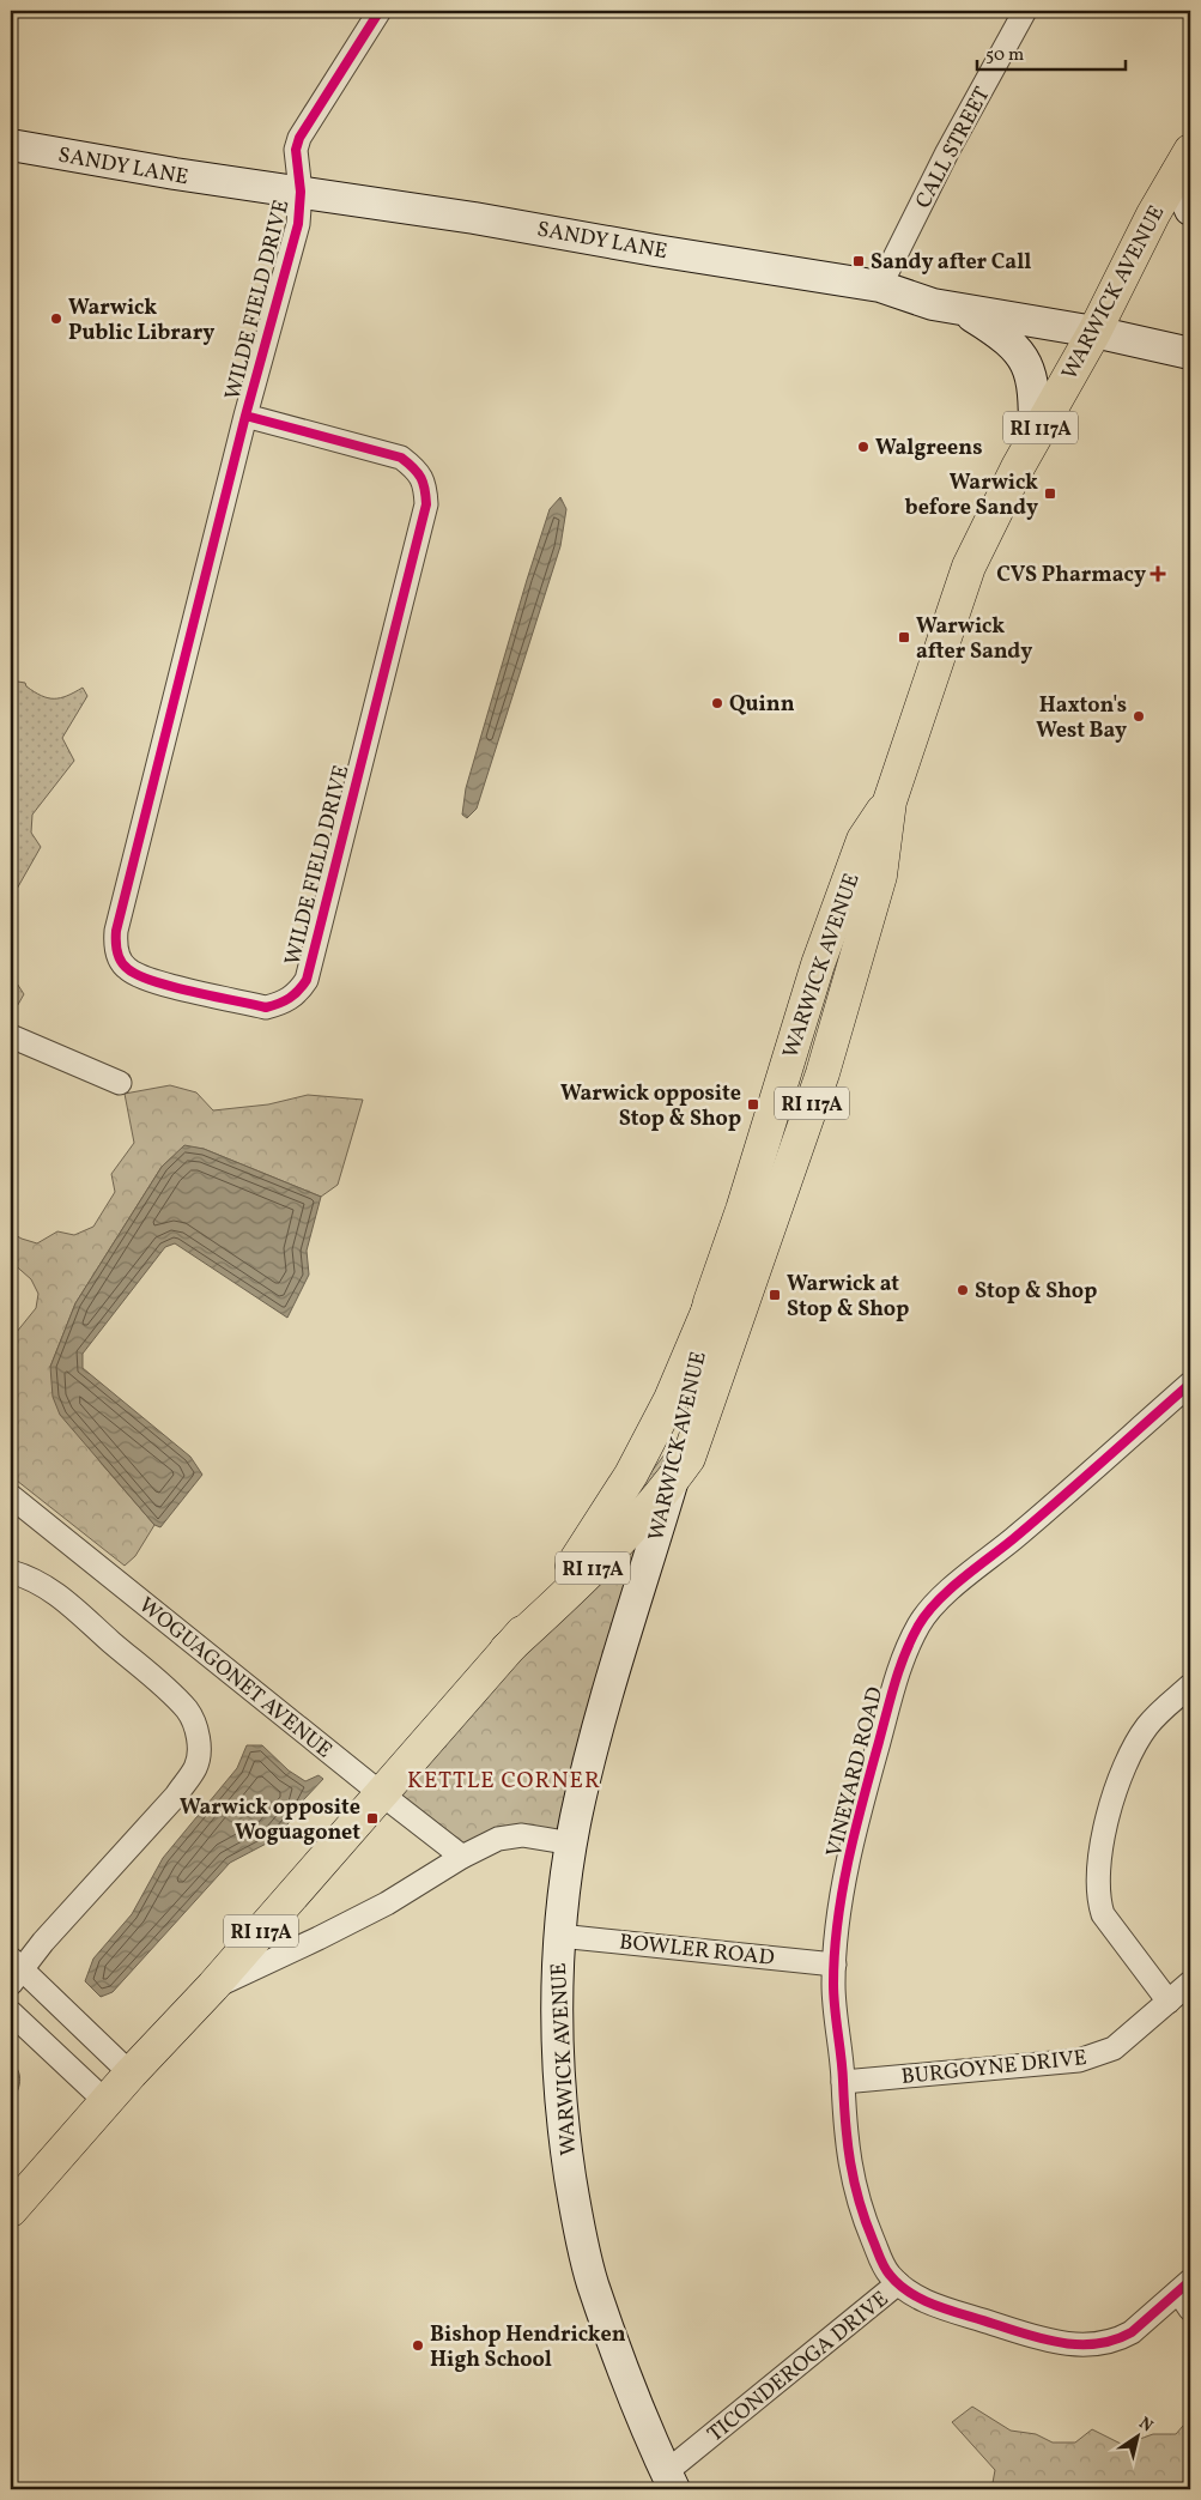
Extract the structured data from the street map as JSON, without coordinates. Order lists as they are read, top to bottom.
{
  "streets": {
    "main road": ["SANDY LANE", "WARWICK AVENUE", "RI 117A"],
    "street": [
      "CALL STREET",
      "WILDE FIELD DRIVE",
      "WOGUAGONET AVENUE",
      "VINEYARD ROAD",
      "BOWLER ROAD",
      "BURGOYNE DRIVE",
      "TICONDEROGA DRIVE"
    ]
  },
  "crossings": [
    ["CALL STREET", "SANDY LANE"],
    ["SANDY LANE", "WARWICK AVENUE"],
    ["SANDY LANE", "WILDE FIELD DRIVE"],
    ["WARWICK AVENUE", "RI 117A"],
    ["WARWICK AVENUE", "BOWLER ROAD"],
    ["WARWICK AVENUE", "TICONDEROGA DRIVE"],
    ["RI 117A", "WOGUAGONET AVENUE"],
    ["VINEYARD ROAD", "BOWLER ROAD"],
    ["VINEYARD ROAD", "BURGOYNE DRIVE"],
    ["VINEYARD ROAD", "TICONDEROGA DRIVE"]
  ],
  "districts": ["KETTLE CORNER"],
  "places": {
    "transit": [
      "Sandy after Call",
      "Warwick before Sandy",
      "Warwick after Sandy",
      "Warwick opposite Stop & Shop",
      "Warwick at Stop & Shop",
      "Warwick opposite Woguagonet"
    ],
    "other": [
      "Warwick Public Library",
      "Walgreens",
      "Quinn",
      "Haxton's West Bay",
      "Stop & Shop",
      "Bishop Hendricken High School"
    ],
    "health": ["CVS Pharmacy"]
  },
  "scale_bar": "50 m",
  "north": "top right"
}
